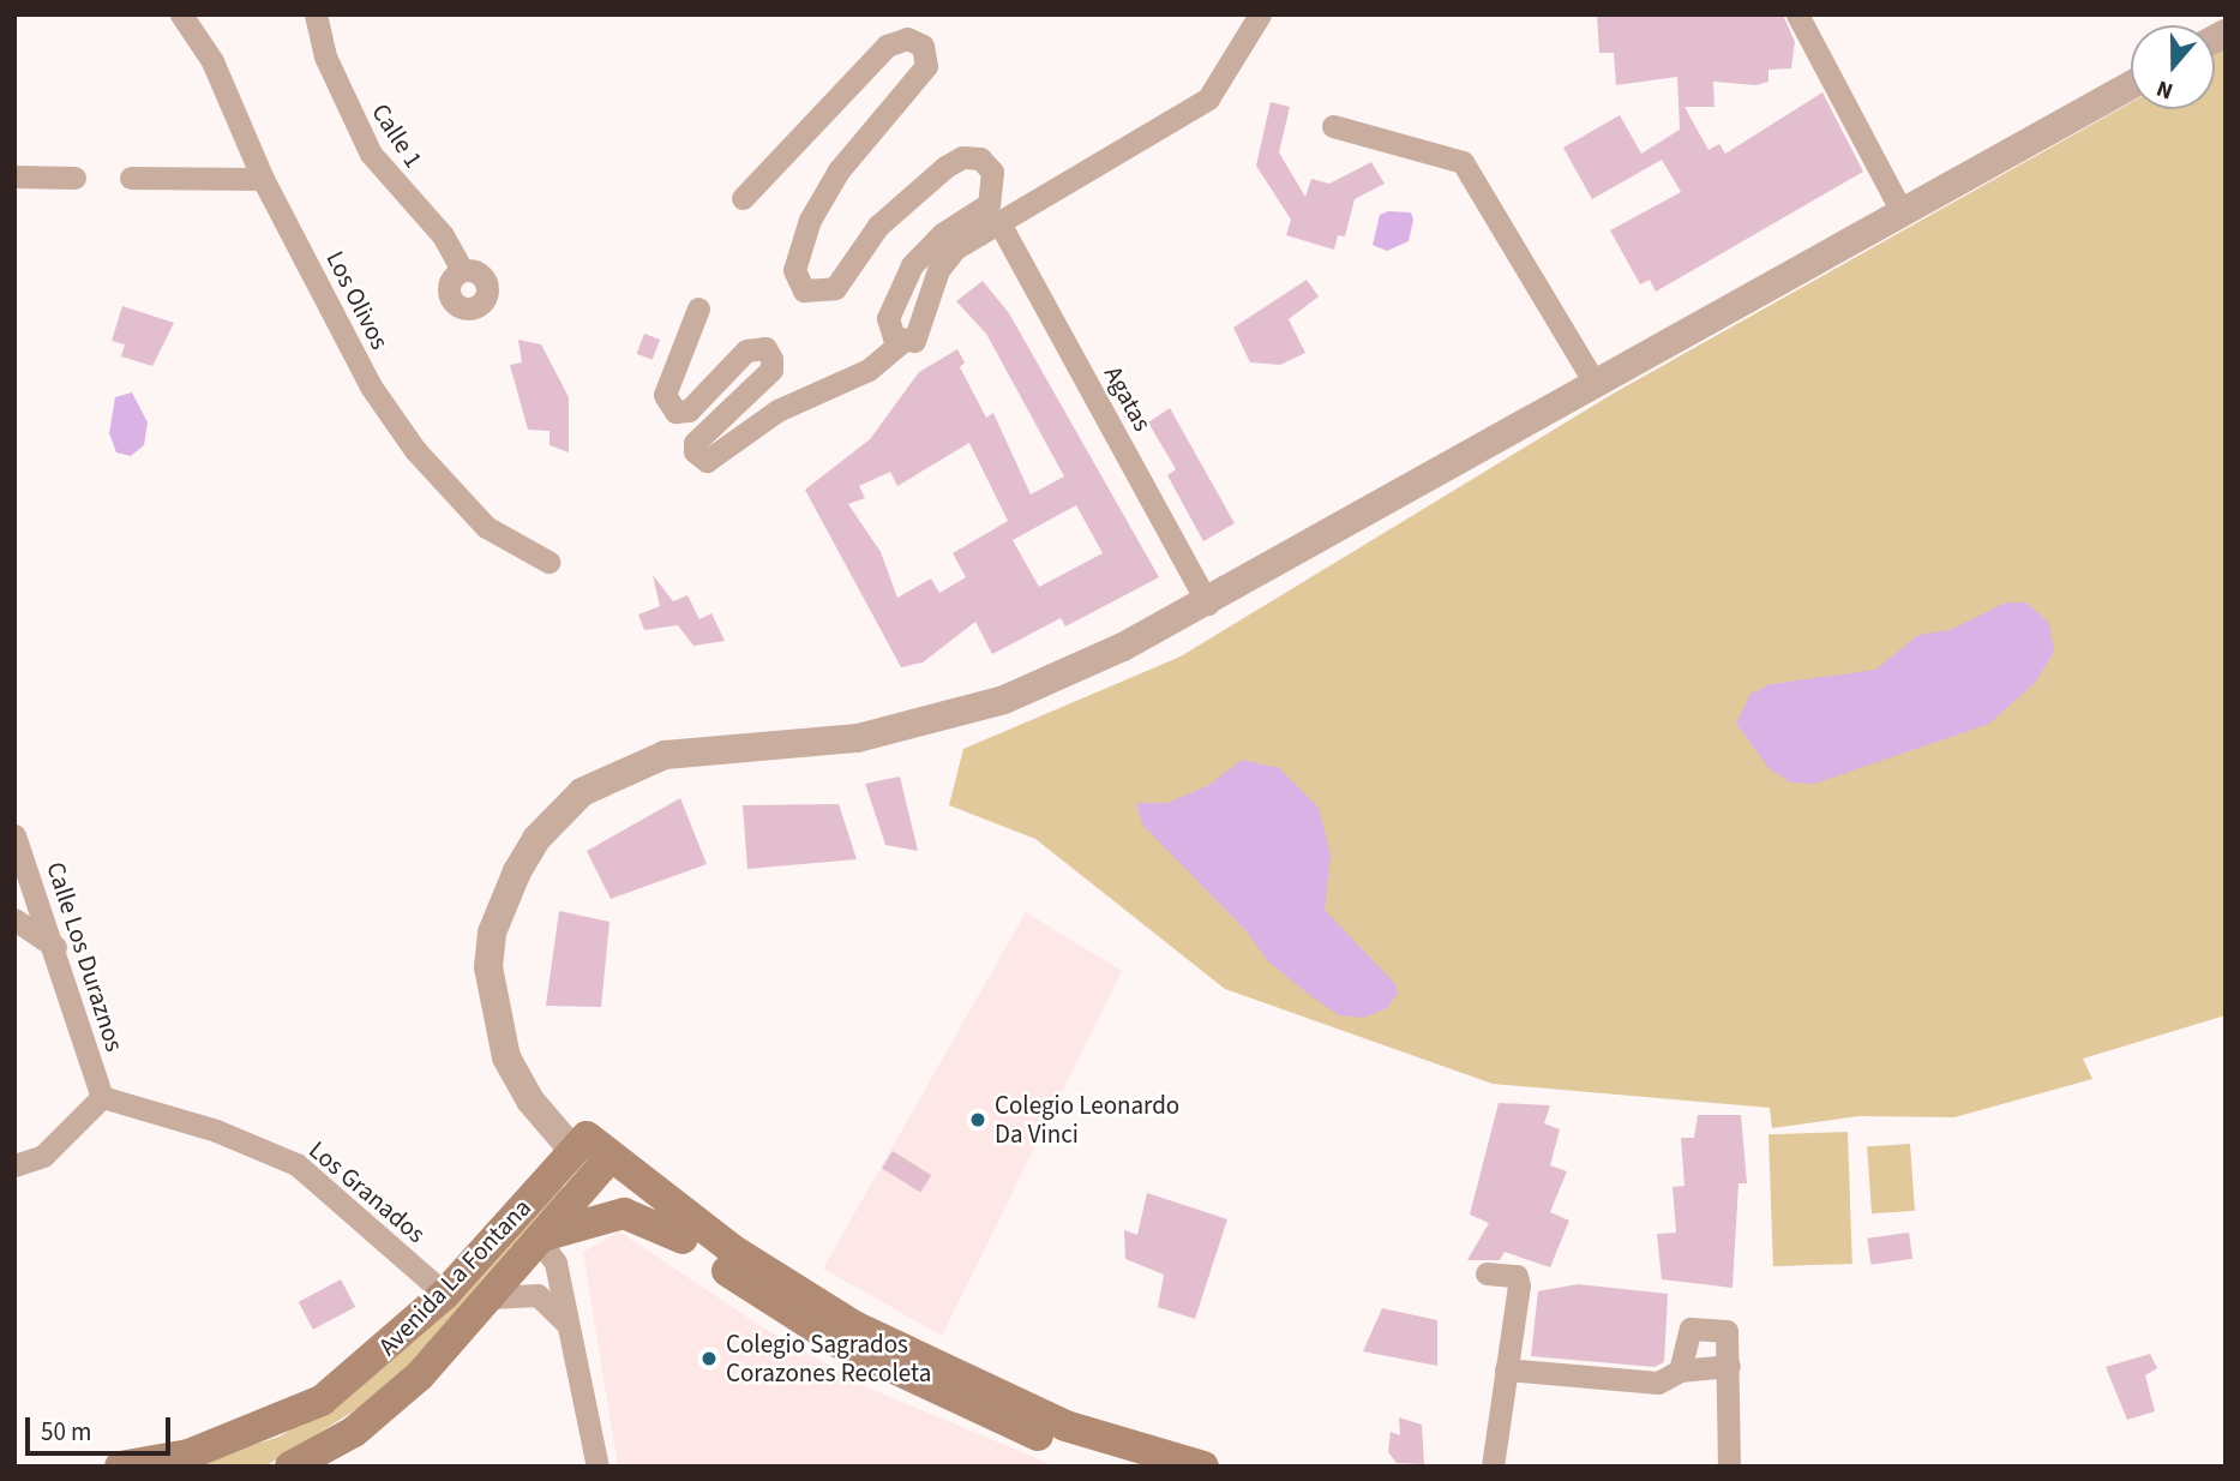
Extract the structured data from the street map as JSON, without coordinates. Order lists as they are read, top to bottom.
{
  "streets": {
    "main road": ["Avenida La Fontana"],
    "street": [
      "Calle 1",
      "Los Olivos",
      "Agatas",
      "Calle Los Duraznos",
      "Los Granados"
    ]
  },
  "crossings": [
    ["Calle Los Duraznos", "Los Granados"],
    ["Los Granados", "Avenida La Fontana"]
  ],
  "places": ["Colegio Leonardo Da Vinci", "Colegio Sagrados Corazones Recoleta"],
  "scale_bar": "50 m",
  "north": "bottom"
}
